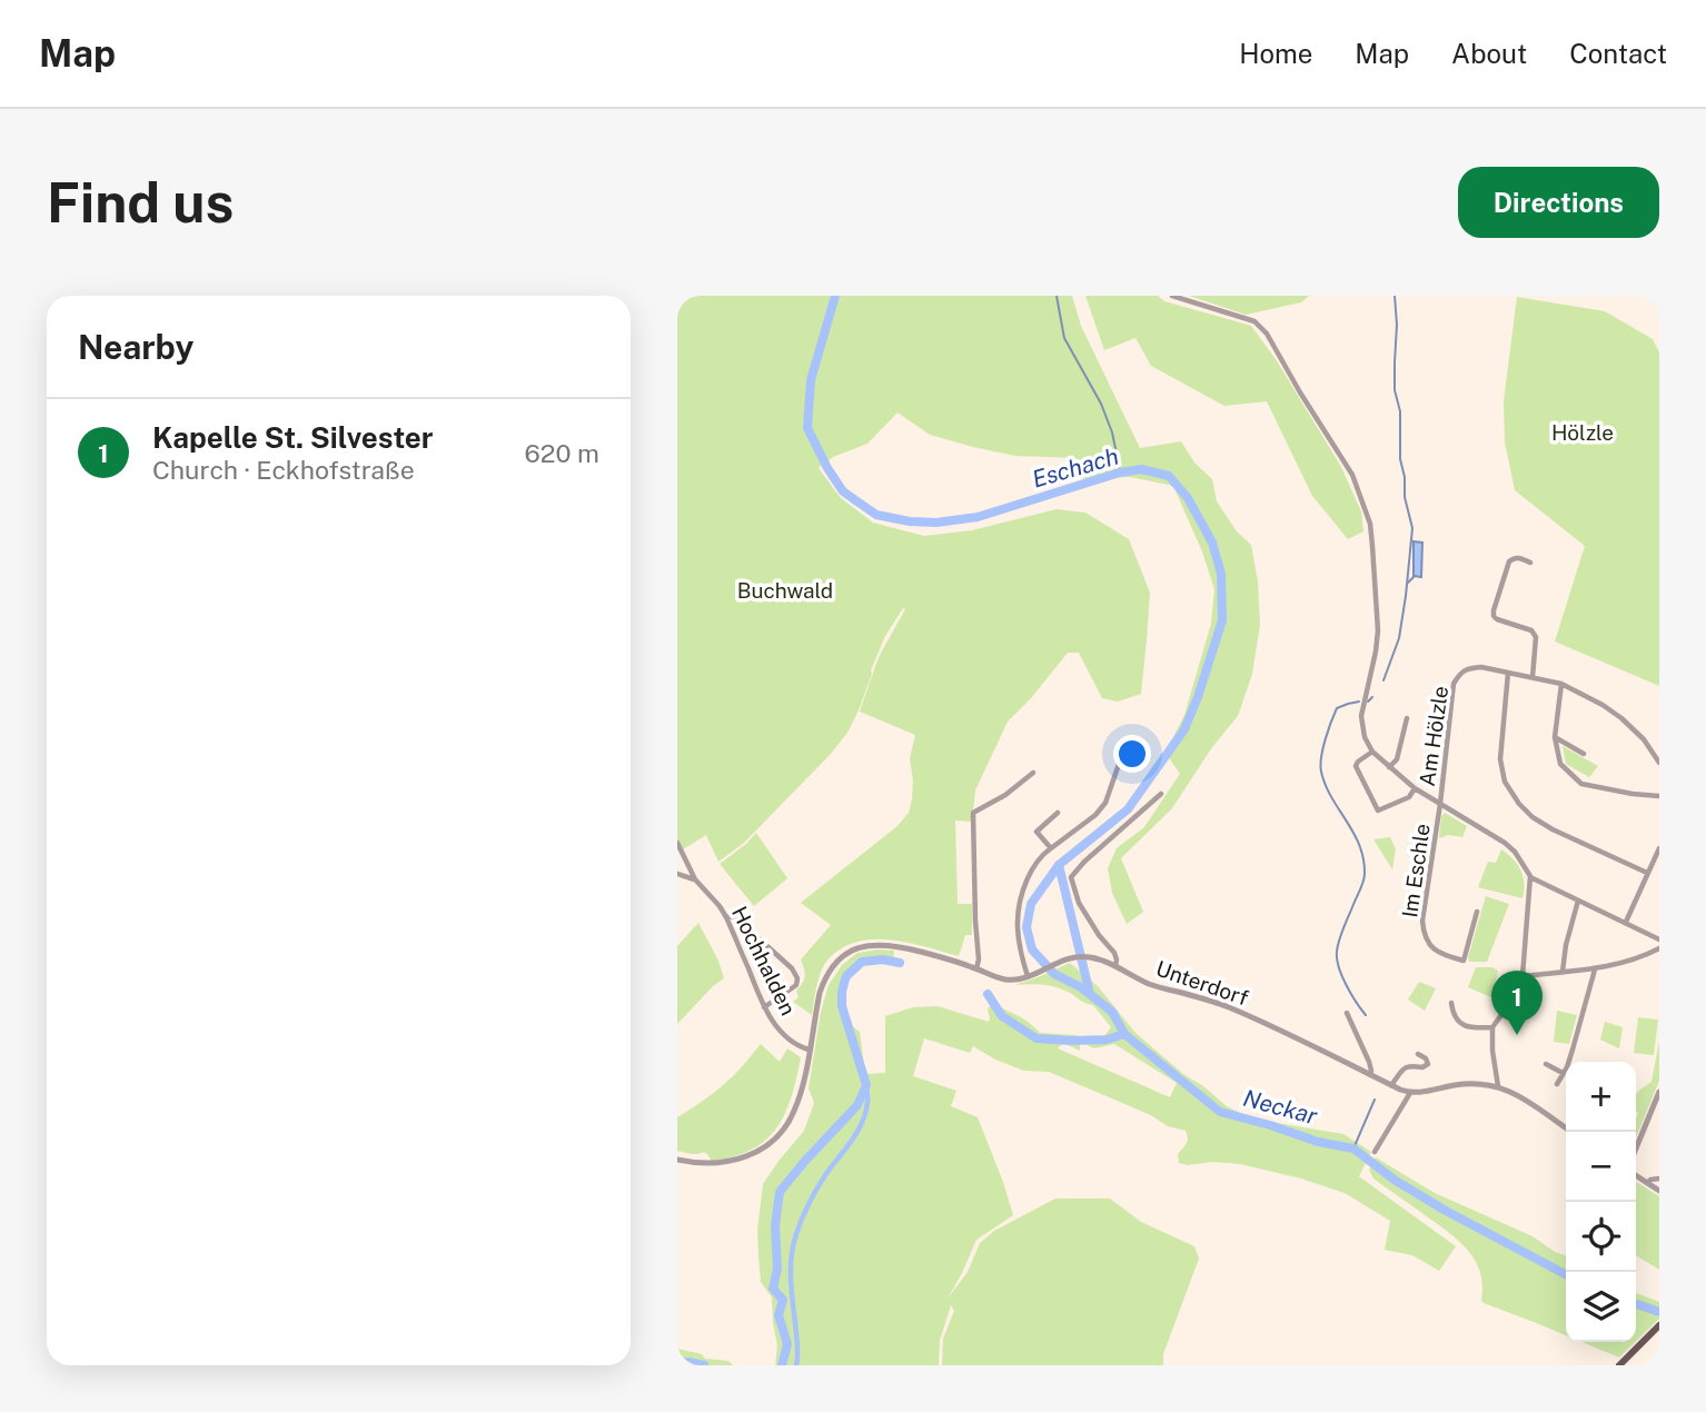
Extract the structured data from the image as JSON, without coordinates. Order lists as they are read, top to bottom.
{
  "streets": {
    "street": [
      "Am Hölzle",
      "Im Eschle",
      "Hochhalden",
      "Unterdorf"
    ]
  },
  "crossings": [
    ["Am Hölzle", "Im Eschle"],
    ["Hochhalden", "Unterdorf"]
  ],
  "water": ["Eschach", "Neckar"],
  "parks": ["Hölzle", "Buchwald"],
  "page": {
    "header": "Map",
    "nav": [
      "Home",
      "Map",
      "About",
      "Contact"
    ],
    "buttons": "Directions",
    "title": "Find us",
    "heading": "Nearby",
    "list": [
      {
        "mark": "1",
        "name": "Kapelle St. Silvester",
        "note": "Church · Eckhofstraße",
        "value": "620 m"
      }
    ],
    "pins": "1",
    "map_buttons": ["+", "−"]
  }
}
